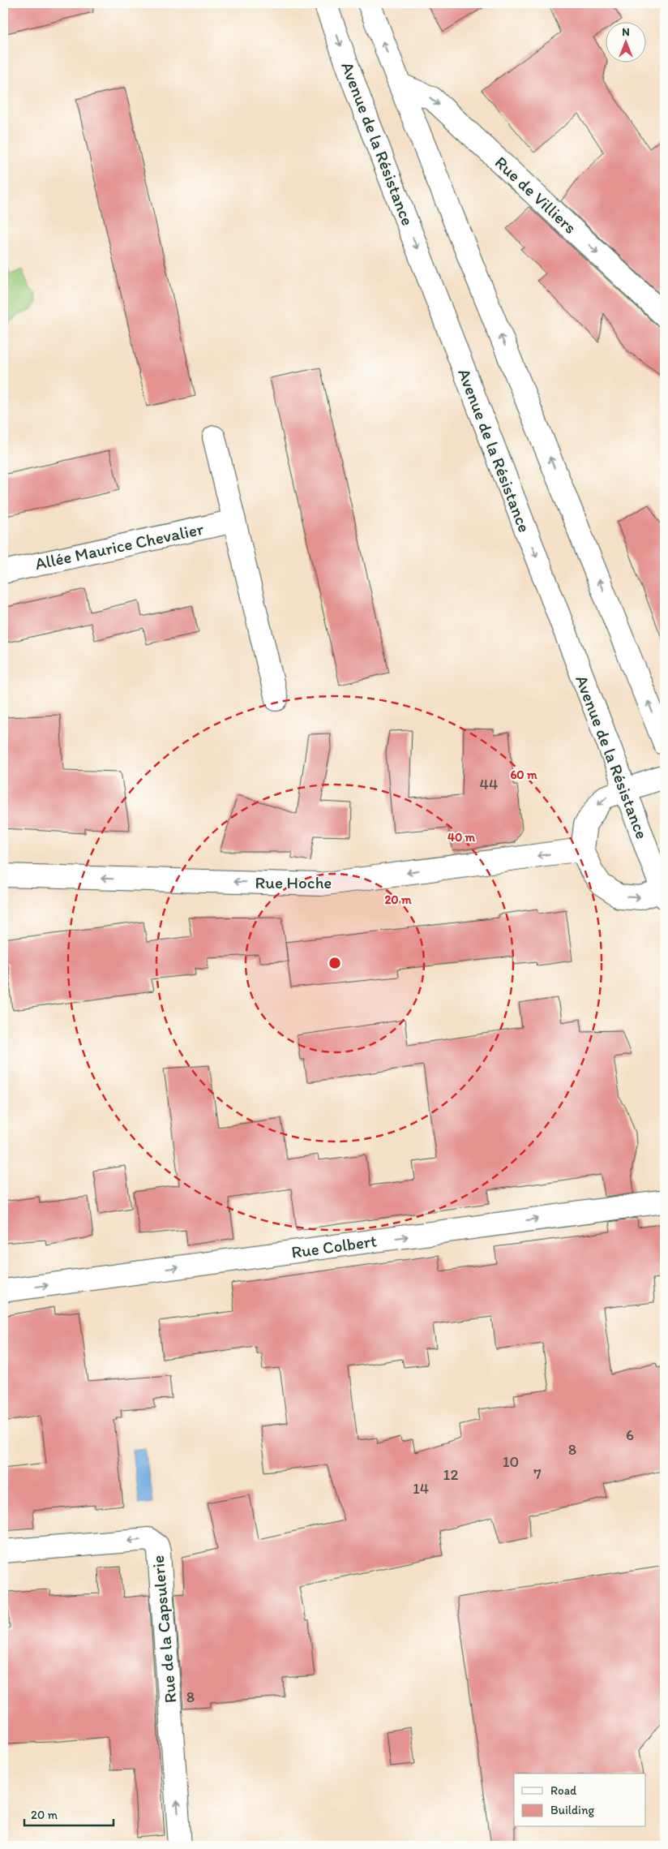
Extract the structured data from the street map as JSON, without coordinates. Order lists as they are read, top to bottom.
{
  "streets": {
    "street": [
      "Avenue de la Résistance",
      "Rue de Villiers",
      "Allée Maurice Chevalier",
      "Rue Hoche",
      "Rue Colbert",
      "Rue de la Capsulerie"
    ]
  },
  "one_way": ["Rue de Villiers", "Rue Hoche", "Rue Colbert"],
  "house_numbers": [
    "44",
    "6",
    "8",
    "10",
    "7",
    "12",
    "14",
    "8"
  ],
  "legend": ["Road", "Building"],
  "scale_bar": "20 m",
  "north": "top",
  "rings": ["60 m", "40 m", "20 m"]
}
